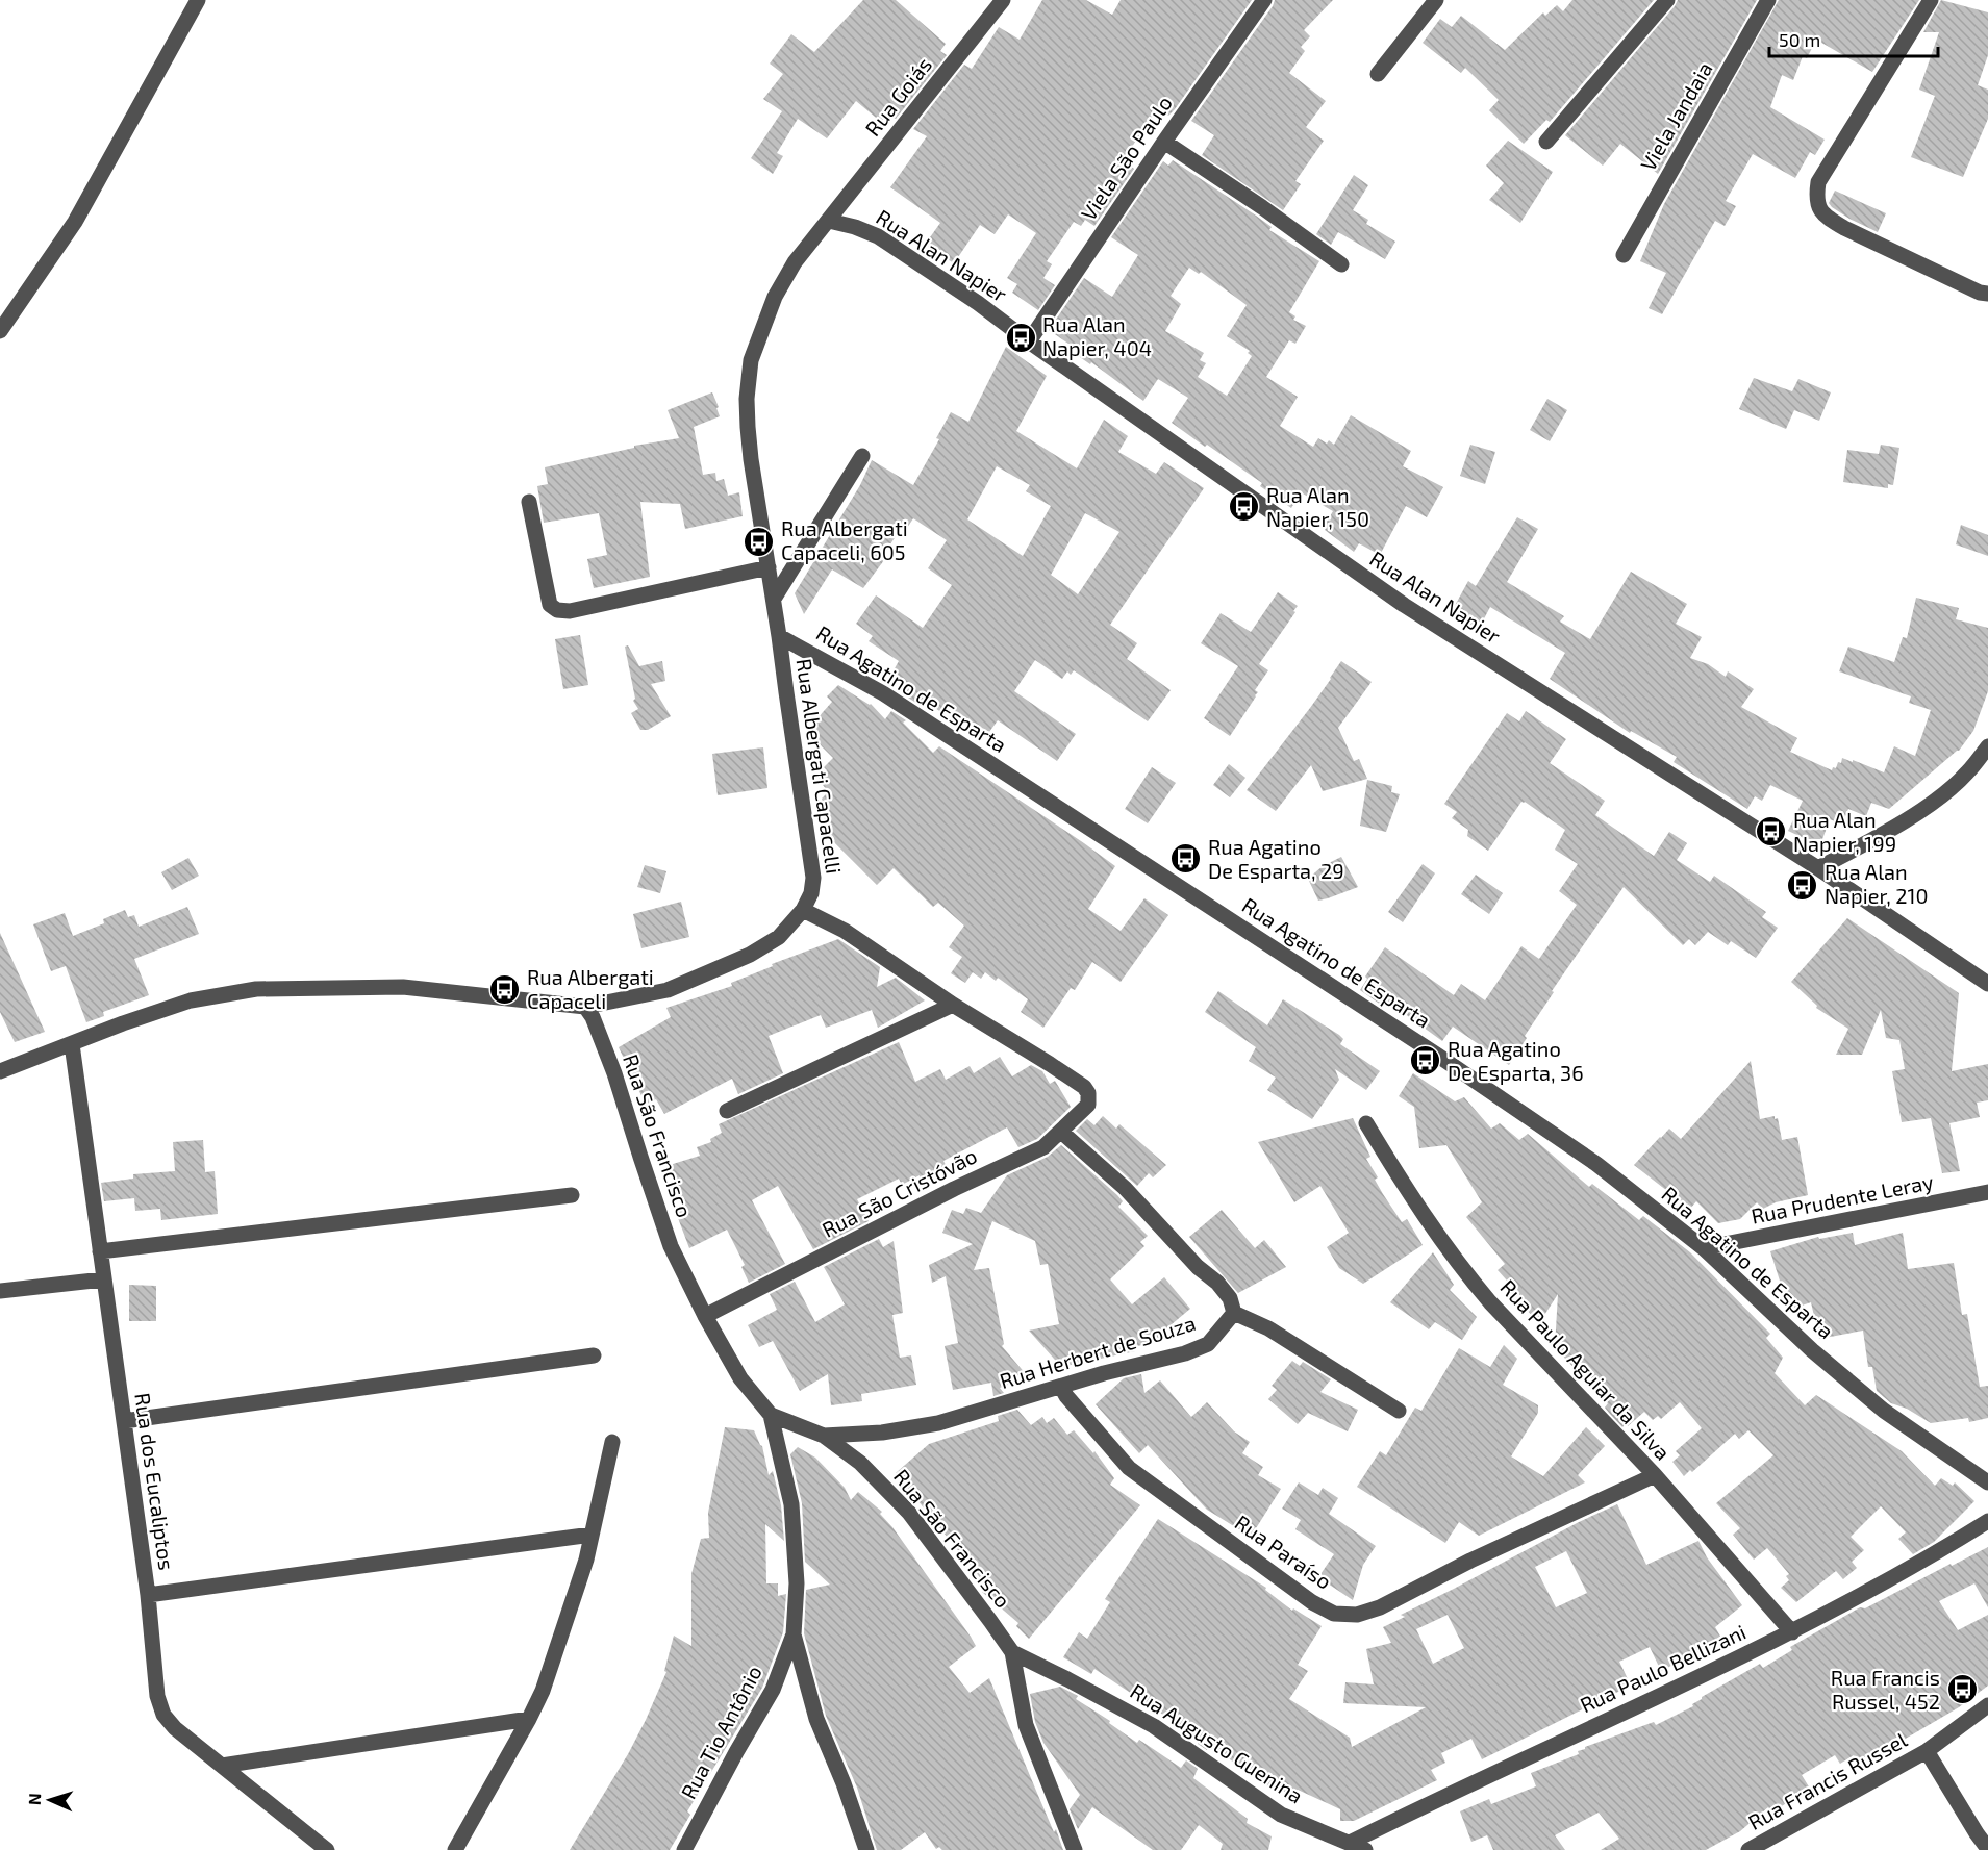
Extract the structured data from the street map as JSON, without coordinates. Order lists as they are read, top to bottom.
{
  "streets": {
    "street": [
      "Rua Goiás",
      "Viela Jandaia",
      "Viela São Paulo",
      "Rua Alan Napier",
      "Rua Agatino de Esparta",
      "Rua Albergati Capacelli",
      "Rua São Francisco",
      "Rua São Cristóvão",
      "Rua Prudente Leray",
      "Rua Herbert de Souza",
      "Rua Paulo Aguiar da Silva",
      "Rua dos Eucaliptos",
      "Rua Paraíso",
      "Rua Paulo Bellizani",
      "Rua Tio Antônio",
      "Rua Augusto Guenina",
      "Rua Francis Russel"
    ]
  },
  "crossings": [
    ["Rua Goiás", "Rua Alan Napier"],
    ["Rua Goiás", "Rua Albergati Capacelli"],
    ["Viela São Paulo", "Rua Alan Napier"],
    ["Rua Alan Napier", "Rua Albergati Capacelli"],
    ["Rua Agatino de Esparta", "Rua Albergati Capacelli"],
    ["Rua Agatino de Esparta", "Rua Prudente Leray"],
    ["Rua Albergati Capacelli", "Rua São Francisco"],
    ["Rua Albergati Capacelli", "Rua dos Eucaliptos"],
    ["Rua São Francisco", "Rua São Cristóvão"],
    ["Rua São Francisco", "Rua Herbert de Souza"],
    ["Rua São Francisco", "Rua Augusto Guenina"],
    ["Rua Herbert de Souza", "Rua Paraíso"],
    ["Rua Paulo Aguiar da Silva", "Rua Paraíso"],
    ["Rua Paulo Aguiar da Silva", "Rua Paulo Bellizani"],
    ["Rua Paulo Bellizani", "Rua Augusto Guenina"]
  ],
  "places": {
    "bus stop": [
      "Rua Alan Napier, 404",
      "Rua Alan Napier, 150",
      "Rua Albergati Capaceli, 605",
      "Rua Alan Napier, 199",
      "Rua Agatino De Esparta, 29",
      "Rua Alan Napier, 210",
      "Rua Albergati Capaceli",
      "Rua Agatino De Esparta, 36",
      "Rua Francis Russel, 452"
    ]
  },
  "scale_bar": "50 m",
  "north": "left"
}
